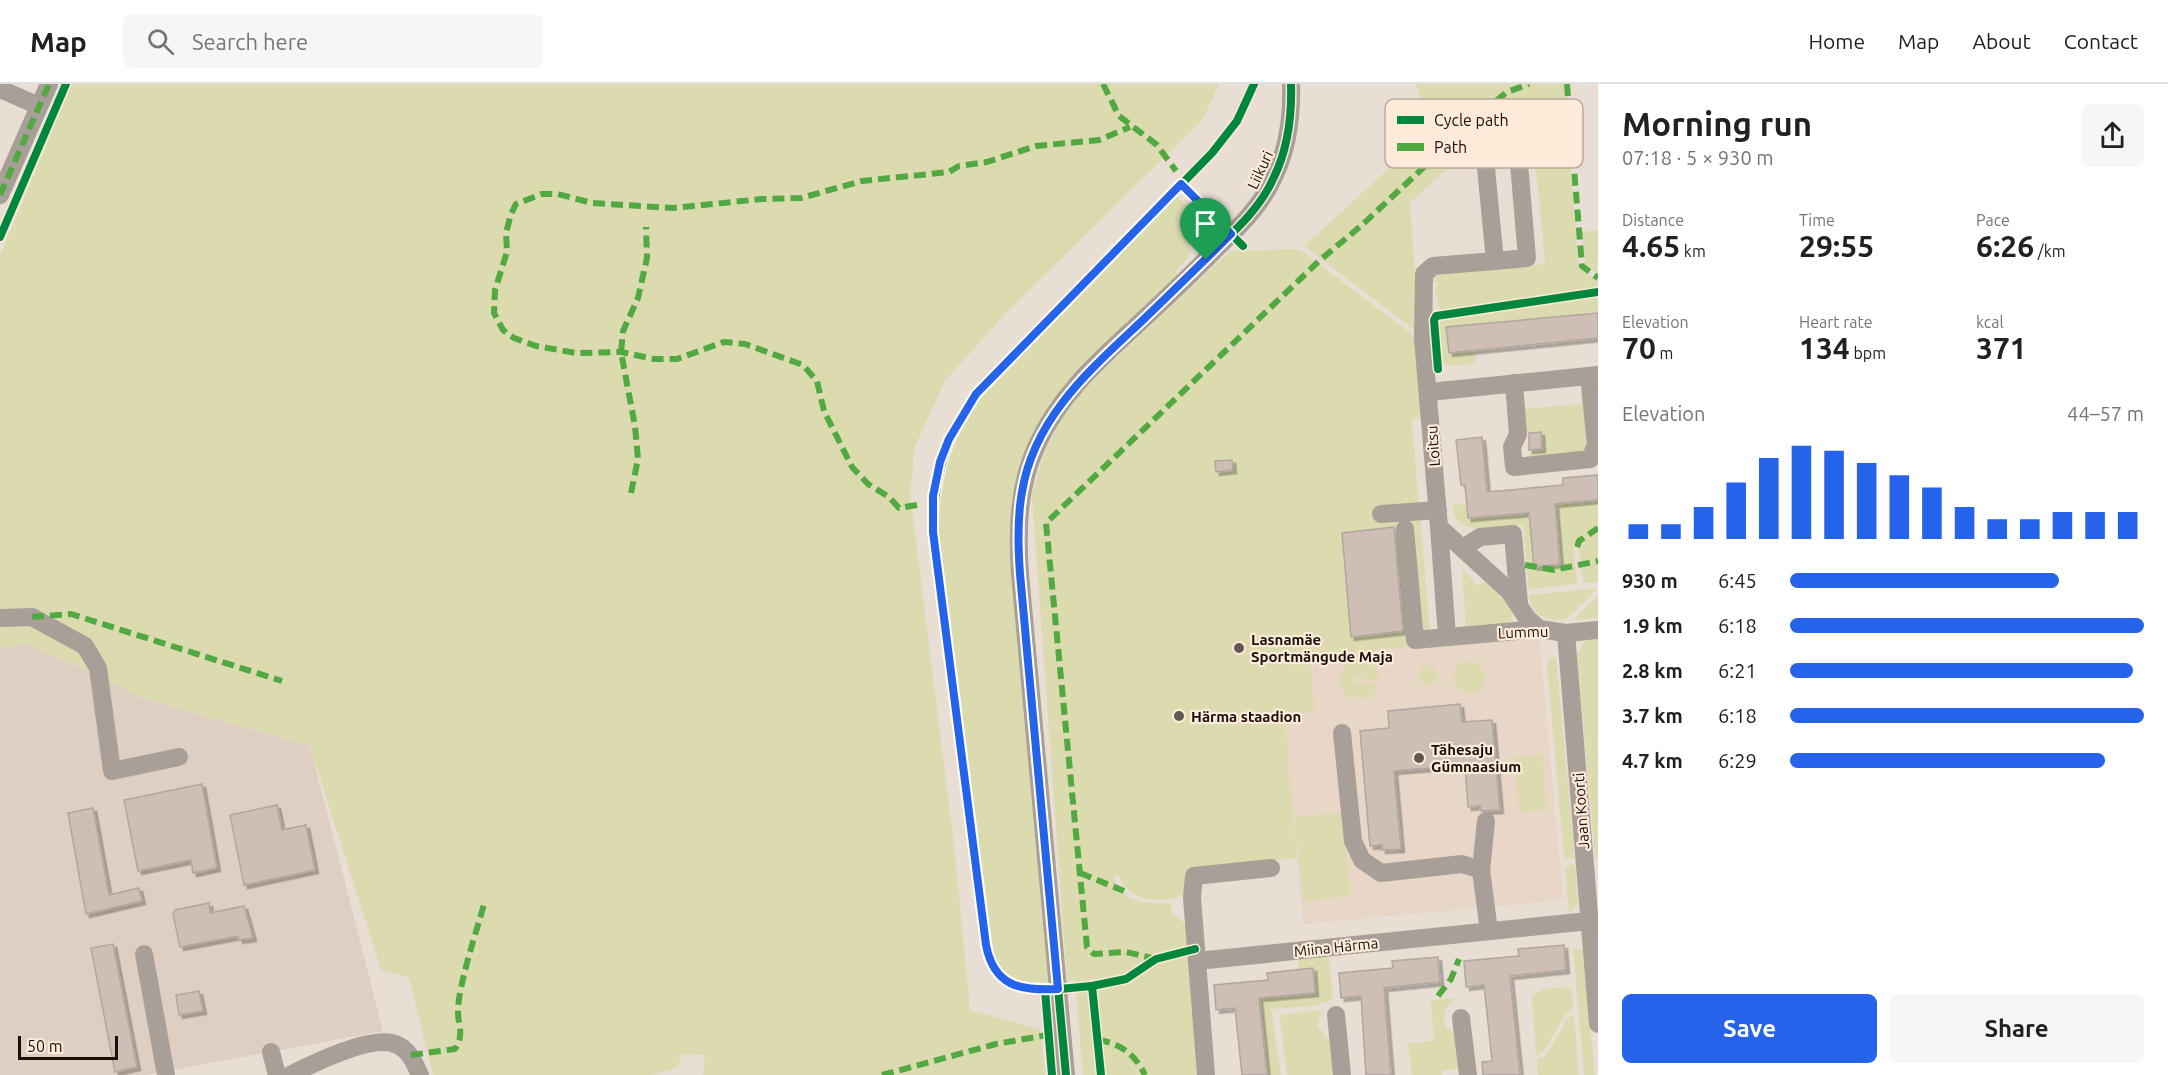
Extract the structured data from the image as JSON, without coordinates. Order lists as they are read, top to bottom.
{
  "streets": {
    "street": [
      "Liikuri",
      "Loitsu",
      "Lummu",
      "Jaan Koorti",
      "Miina Härma"
    ]
  },
  "crossings": [
    ["Loitsu", "Lummu"],
    ["Lummu", "Jaan Koorti"],
    ["Jaan Koorti", "Miina Härma"]
  ],
  "places": ["Lasnamäe Sportmängude Maja", "Härma staadion", "Tähesaju Gümnaasium"],
  "legend": ["Cycle path", "Path"],
  "scale_bar": "50 m",
  "page": {
    "header": "Map",
    "search": "Search here",
    "nav": [
      "Home",
      "Map",
      "About",
      "Contact"
    ],
    "heading": ["Morning run", "07:18 · 5 × 930 m"],
    "stats": [
      ["Distance", "4.65 km"],
      ["Time", "29:55"],
      ["Pace", "6:26 /km"],
      ["Elevation", "70 m"],
      ["Heart rate", "134 bpm"],
      ["kcal", "371"]
    ],
    "chart": ["Elevation", "44–57 m"],
    "list": [
      {
        "name": "930 m",
        "note": "6:45"
      },
      {
        "name": "1.9 km",
        "note": "6:18"
      },
      {
        "name": "2.8 km",
        "note": "6:21"
      },
      {
        "name": "3.7 km",
        "note": "6:18"
      },
      {
        "name": "4.7 km",
        "note": "6:29"
      }
    ],
    "buttons": ["Save", "Share"],
    "scale": "50 m"
  }
}
